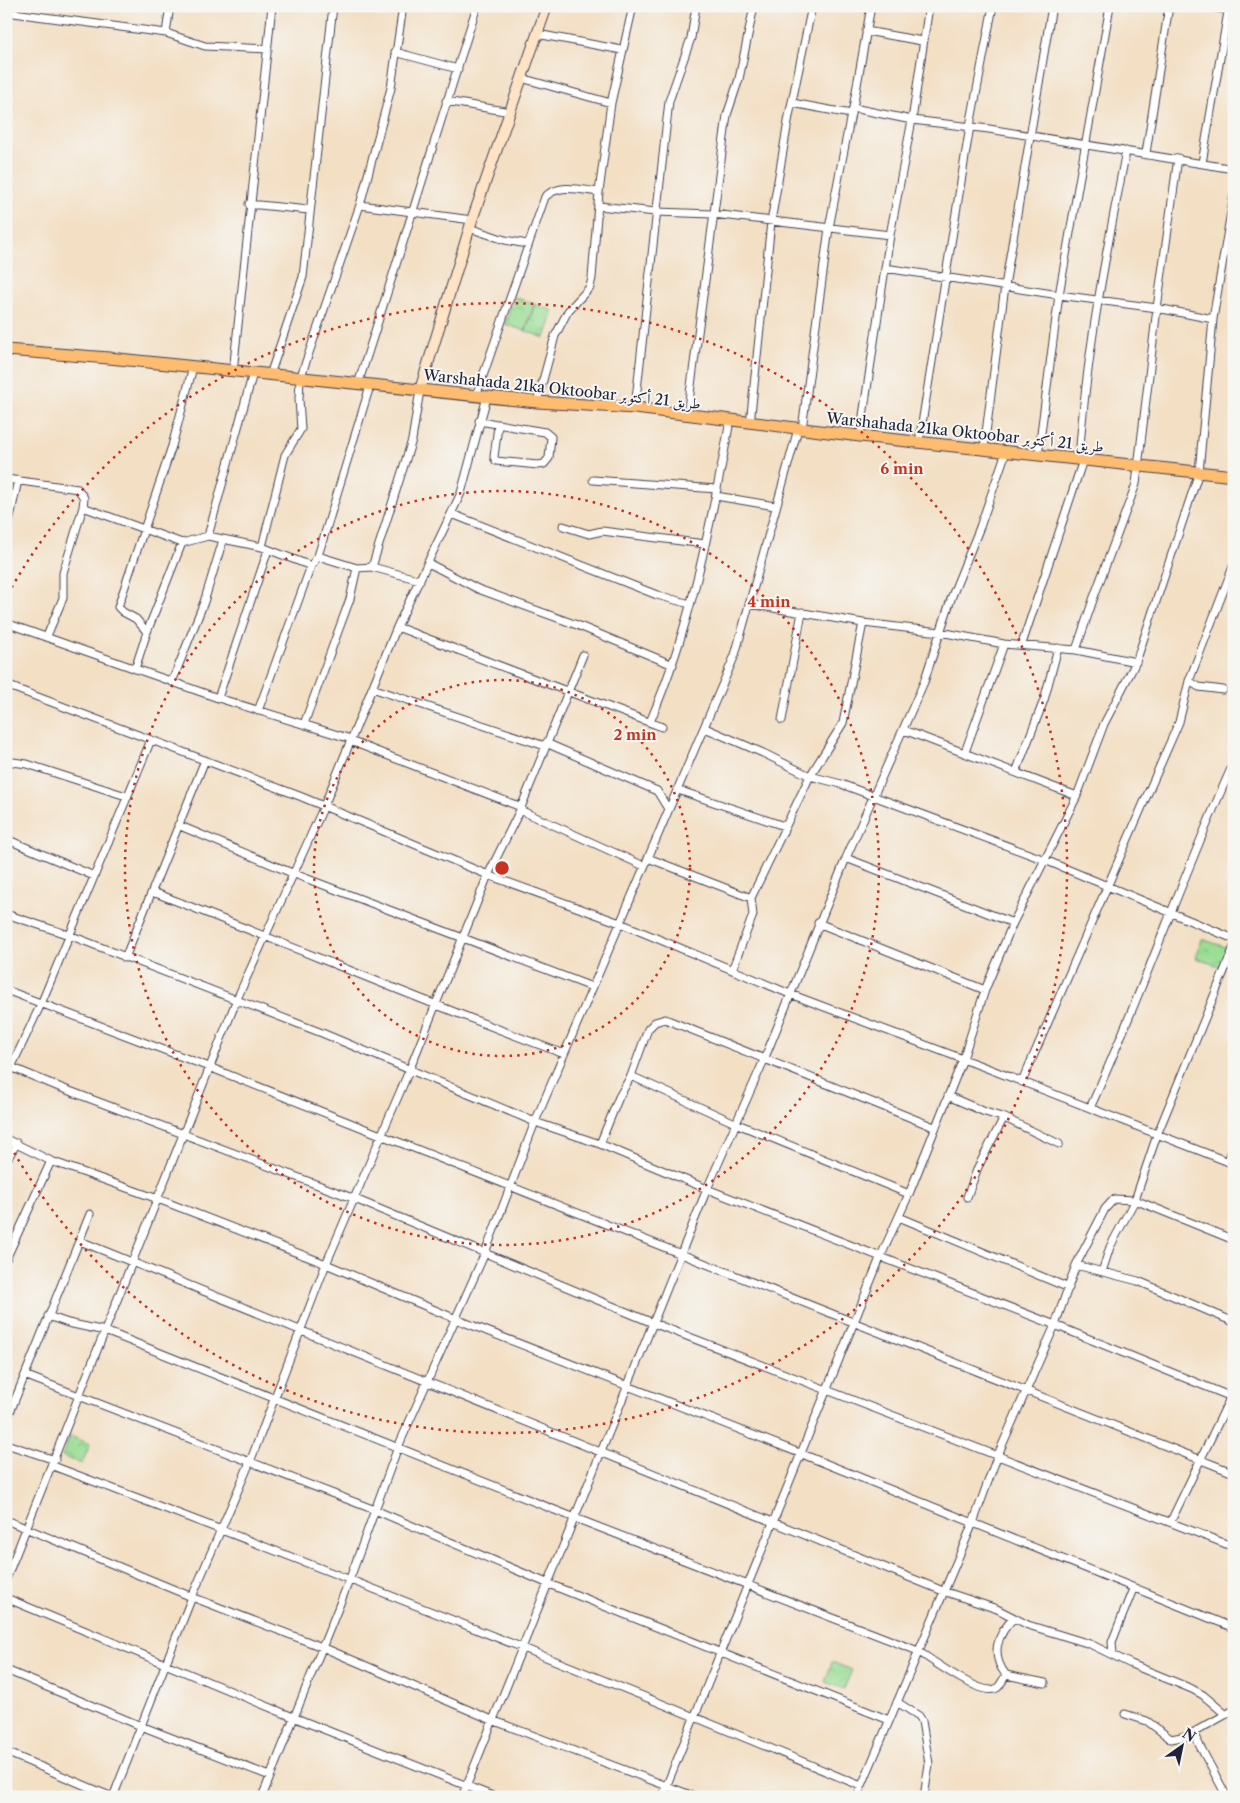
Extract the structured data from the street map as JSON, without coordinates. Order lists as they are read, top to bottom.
{
  "streets": {
    "main road": ["Warshahada 21ka Oktoobar طريق 21 أكتوبر"]
  },
  "north": "top right",
  "rings": ["6 min", "4 min", "2 min"]
}
